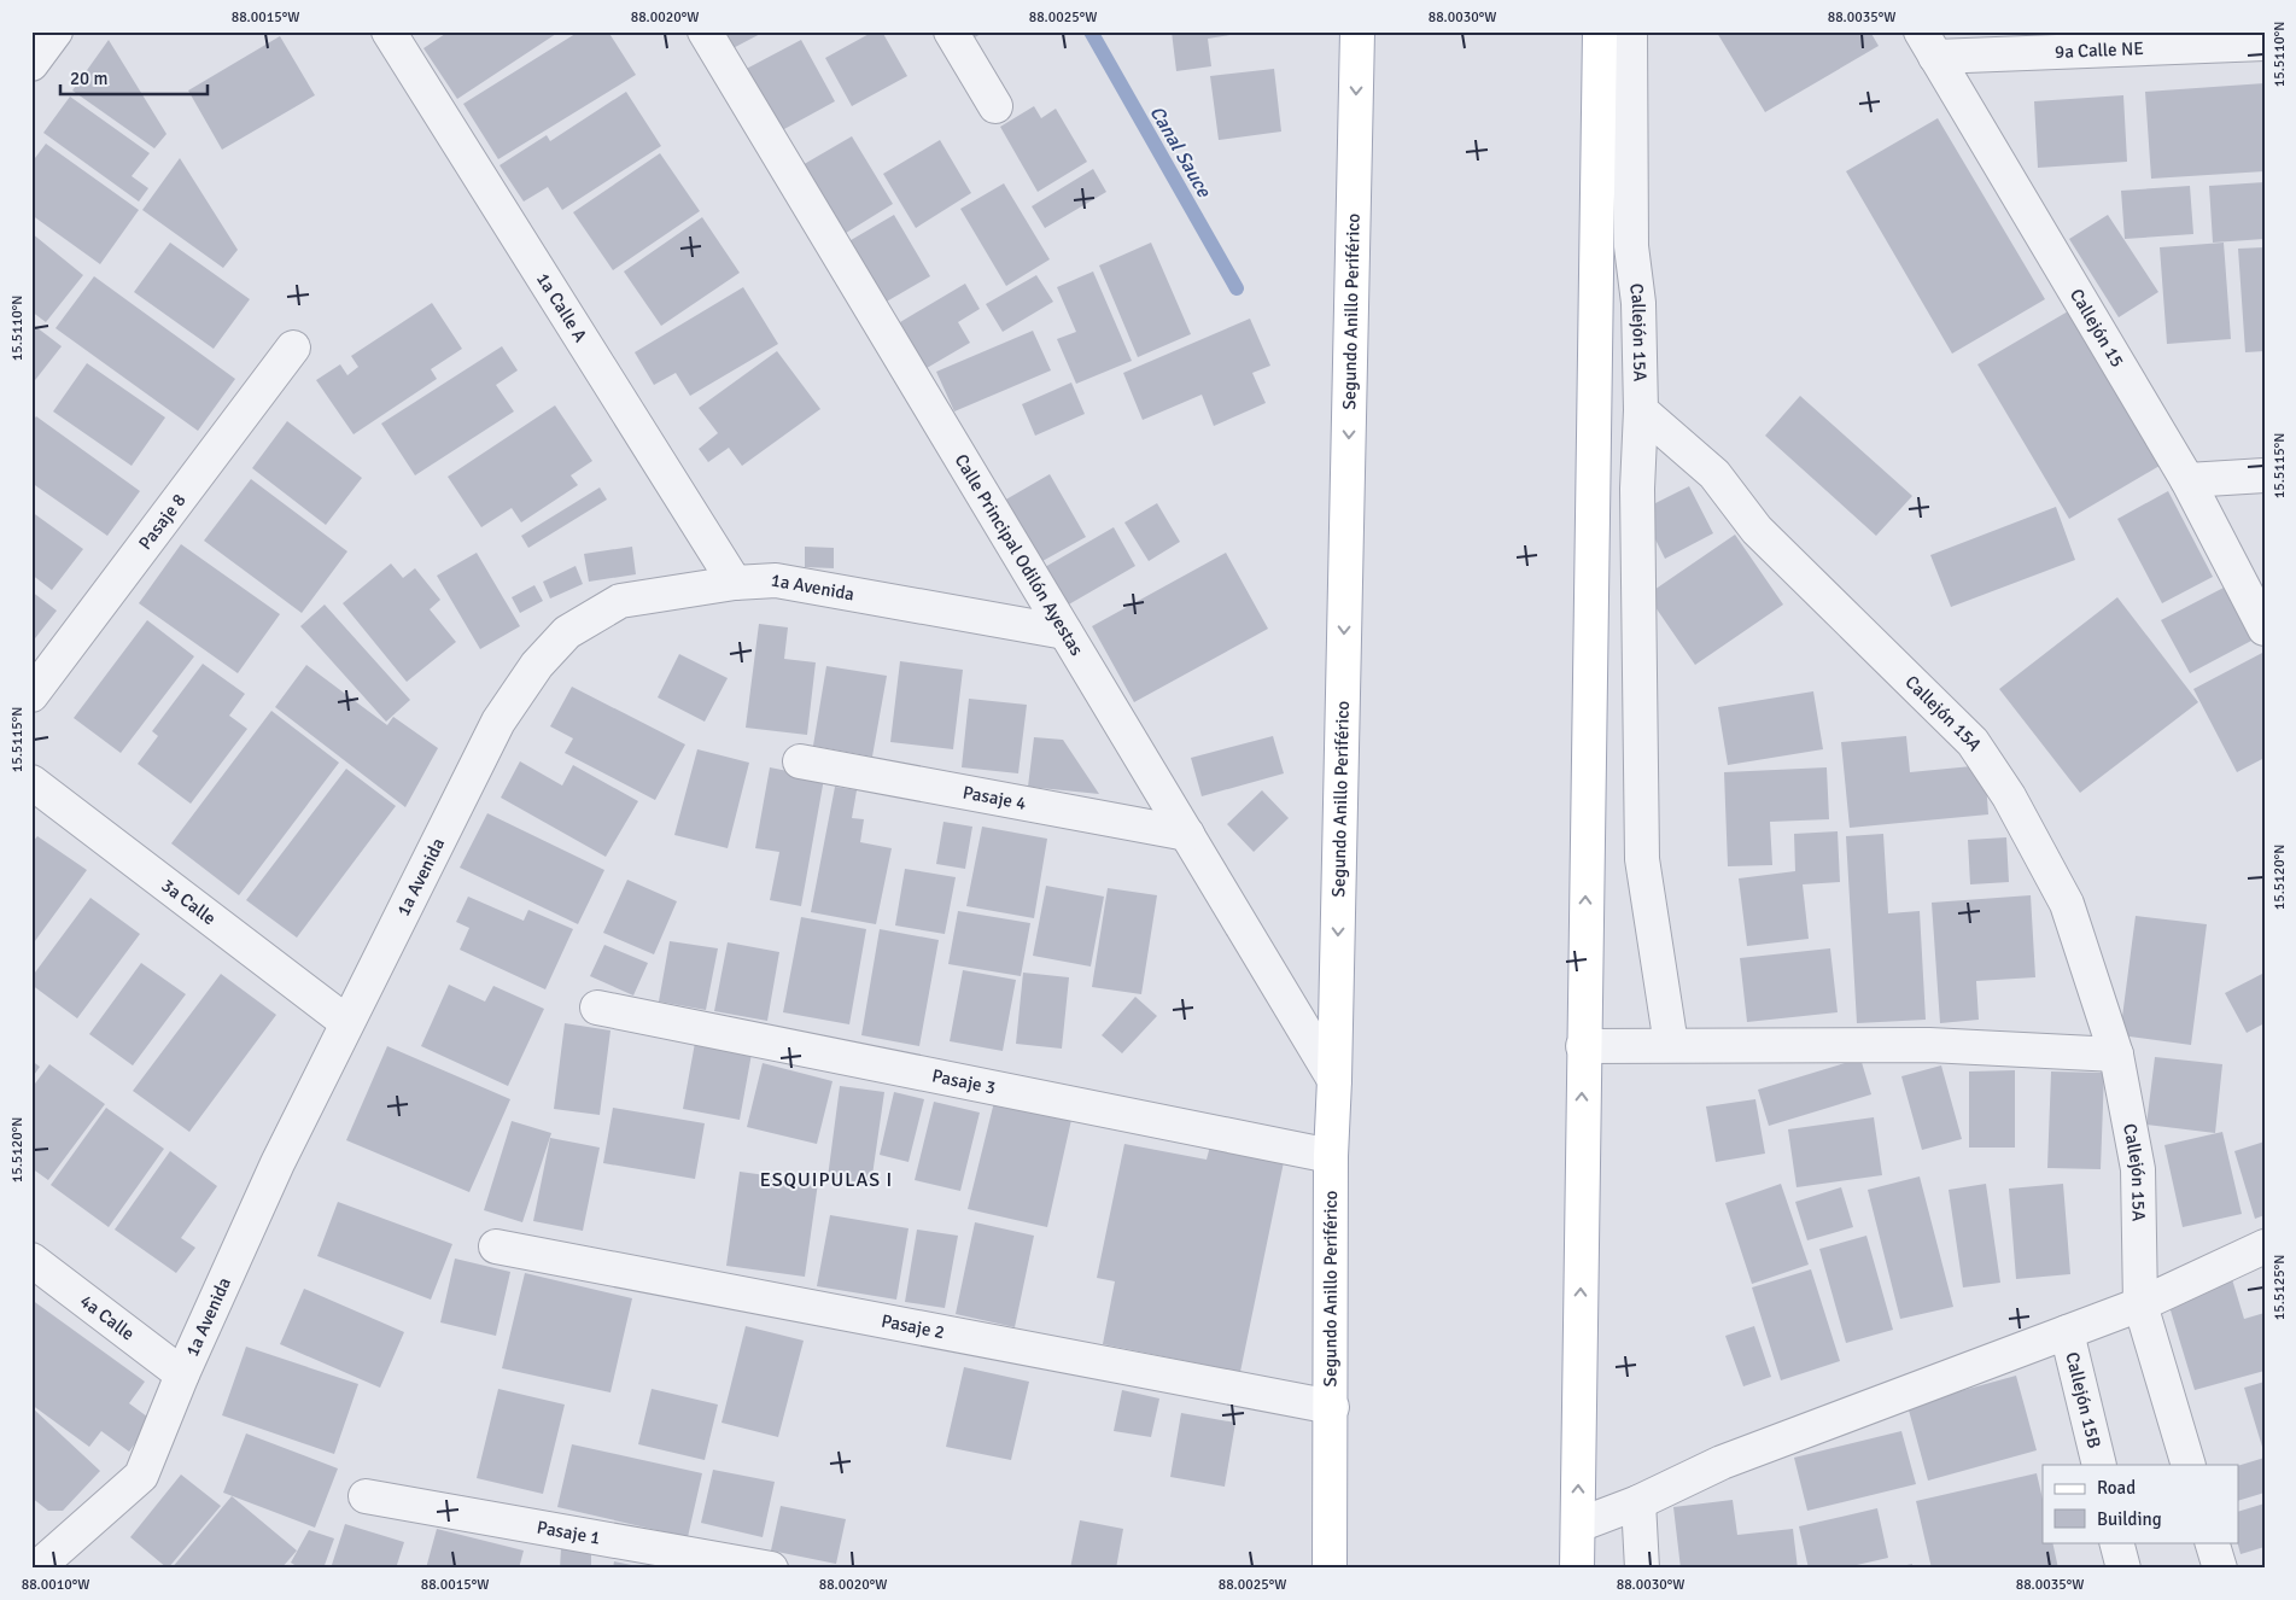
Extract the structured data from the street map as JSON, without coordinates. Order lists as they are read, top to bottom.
{
  "streets": {
    "main road": ["Segundo Anillo Periférico"],
    "street": [
      "9a Calle NE",
      "1a Calle A",
      "Callejón 15",
      "Callejón 15A",
      "Pasaje 8",
      "Calle Principal Odilón Ayestas",
      "1a Avenida",
      "Pasaje 4",
      "3a Calle",
      "Pasaje 3",
      "4a Calle",
      "Pasaje 2",
      "Callejón 15B",
      "Pasaje 1"
    ]
  },
  "crossings": [
    ["9a Calle NE", "Callejón 15"],
    ["1a Calle A", "1a Avenida"],
    ["Segundo Anillo Periférico", "Calle Principal Odilón Ayestas"],
    ["Segundo Anillo Periférico", "Pasaje 3"],
    ["Segundo Anillo Periférico", "Pasaje 2"],
    ["Calle Principal Odilón Ayestas", "1a Avenida"],
    ["Calle Principal Odilón Ayestas", "Pasaje 4"],
    ["1a Avenida", "3a Calle"],
    ["1a Avenida", "4a Calle"]
  ],
  "districts": ["ESQUIPULAS I"],
  "water": ["Canal Sauce"],
  "legend": ["Road", "Building"],
  "scale_bar": "20 m",
  "coordinates": [
    "88.0015°W",
    "88.0020°W",
    "88.0025°W",
    "88.0030°W",
    "88.0035°W",
    "15.5110°N",
    "15.5115°N",
    "15.5120°N",
    "15.5125°N",
    "88.0010°W"
  ]
}
